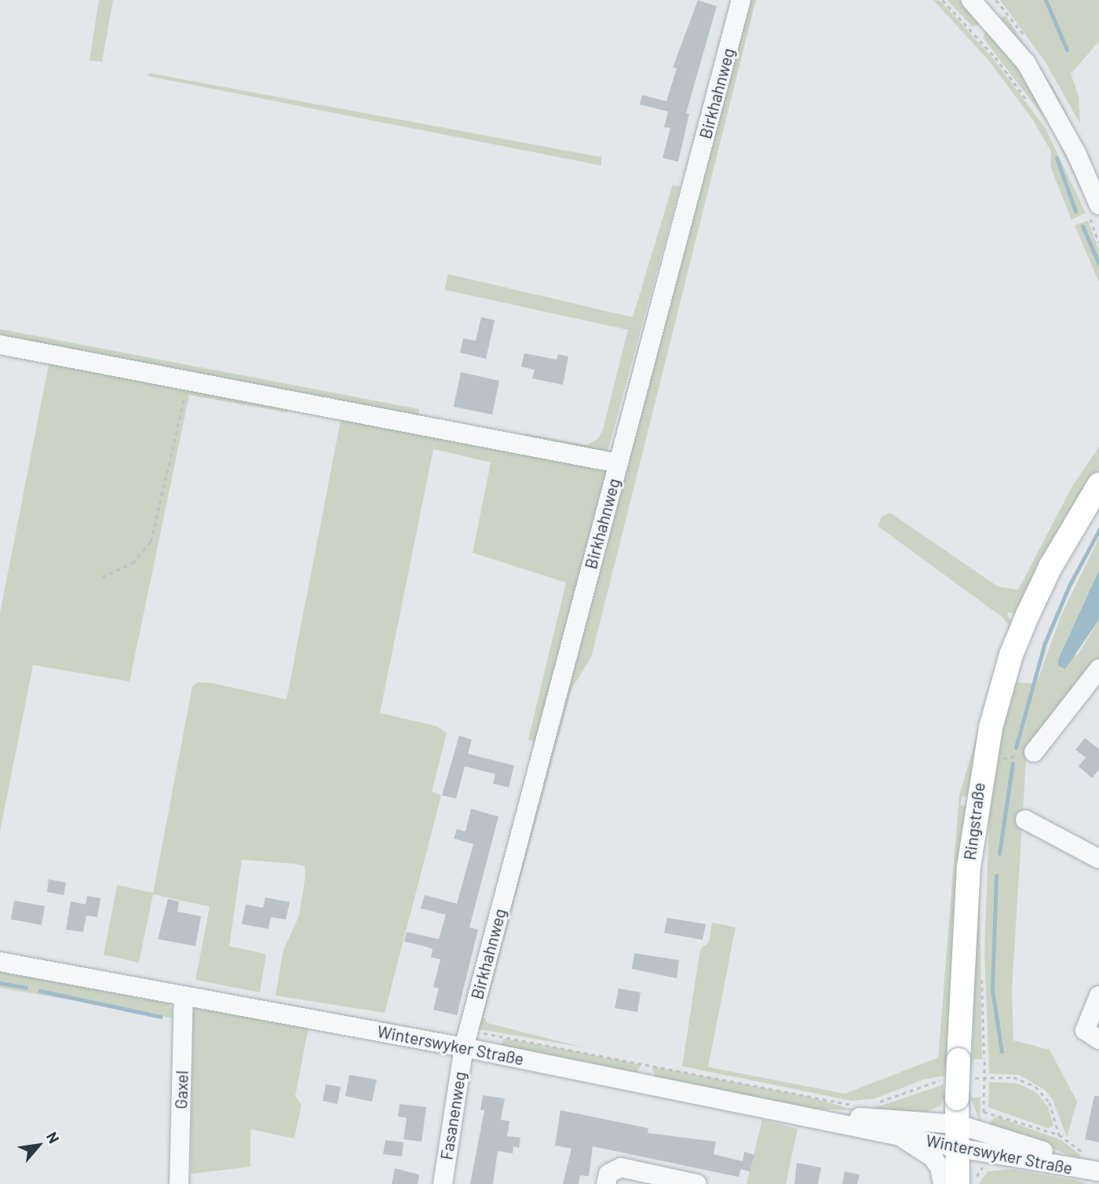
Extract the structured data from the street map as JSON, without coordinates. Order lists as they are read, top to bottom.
{
  "streets": {
    "main road": ["Ringstraße"],
    "street": [
      "Birkhahnweg",
      "Winterswyker Straße",
      "Gaxel",
      "Fasanenweg"
    ]
  },
  "crossings": [
    ["Birkhahnweg", "Winterswyker Straße"],
    ["Birkhahnweg", "Fasanenweg"],
    ["Ringstraße", "Winterswyker Straße"],
    ["Winterswyker Straße", "Gaxel"],
    ["Winterswyker Straße", "Fasanenweg"]
  ],
  "north": "top right"
}
